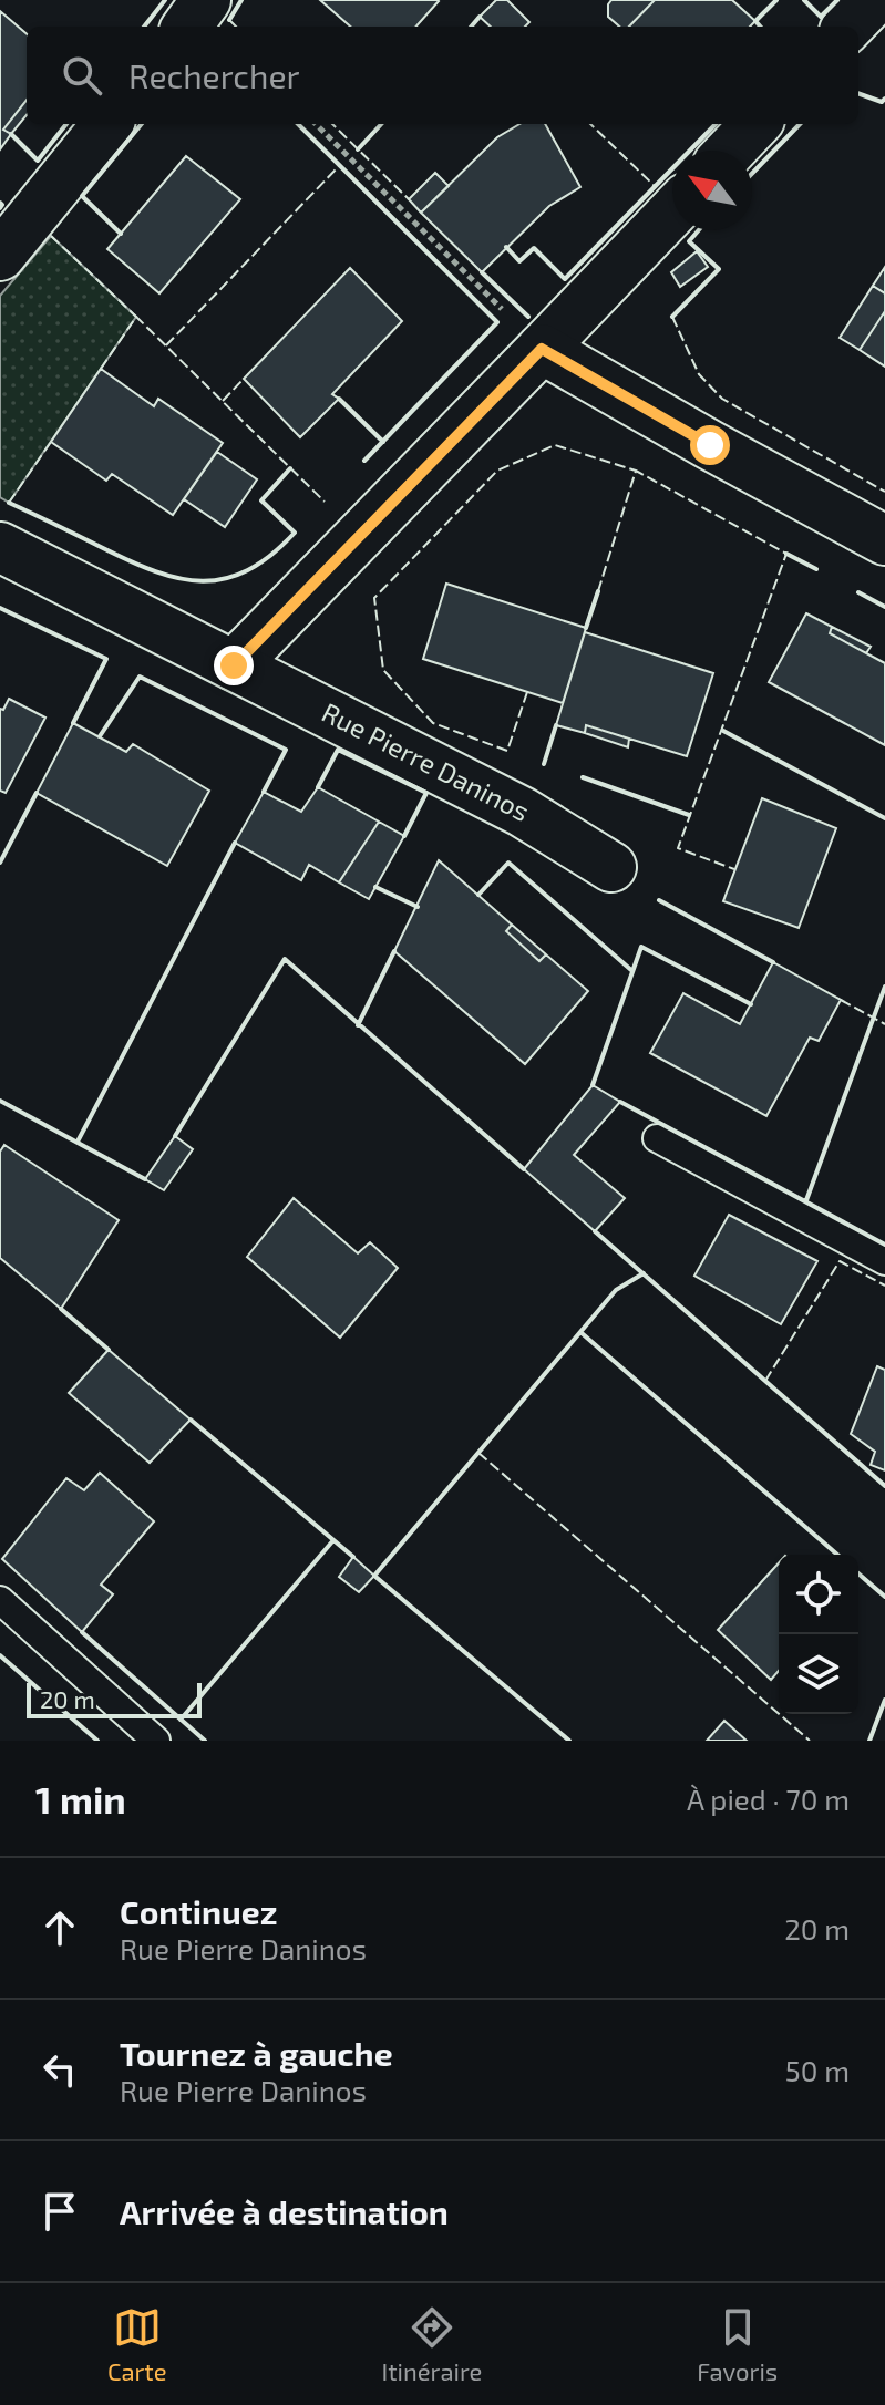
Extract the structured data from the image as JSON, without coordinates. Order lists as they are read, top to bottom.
{
  "streets": {
    "street": ["Rue Pierre Daninos"]
  },
  "scale_bar": "20 m",
  "north": "top left",
  "page": {
    "search": "Rechercher",
    "scale": "20 m",
    "heading": ["1 min", "À pied · 70 m"],
    "list": [
      ["Continuez", "Rue Pierre Daninos", "20 m"],
      ["Tournez à gauche", "Rue Pierre Daninos", "50 m"],
      "Arrivée à destination"
    ],
    "nav": ["Carte", "Itinéraire", "Favoris"]
  }
}
